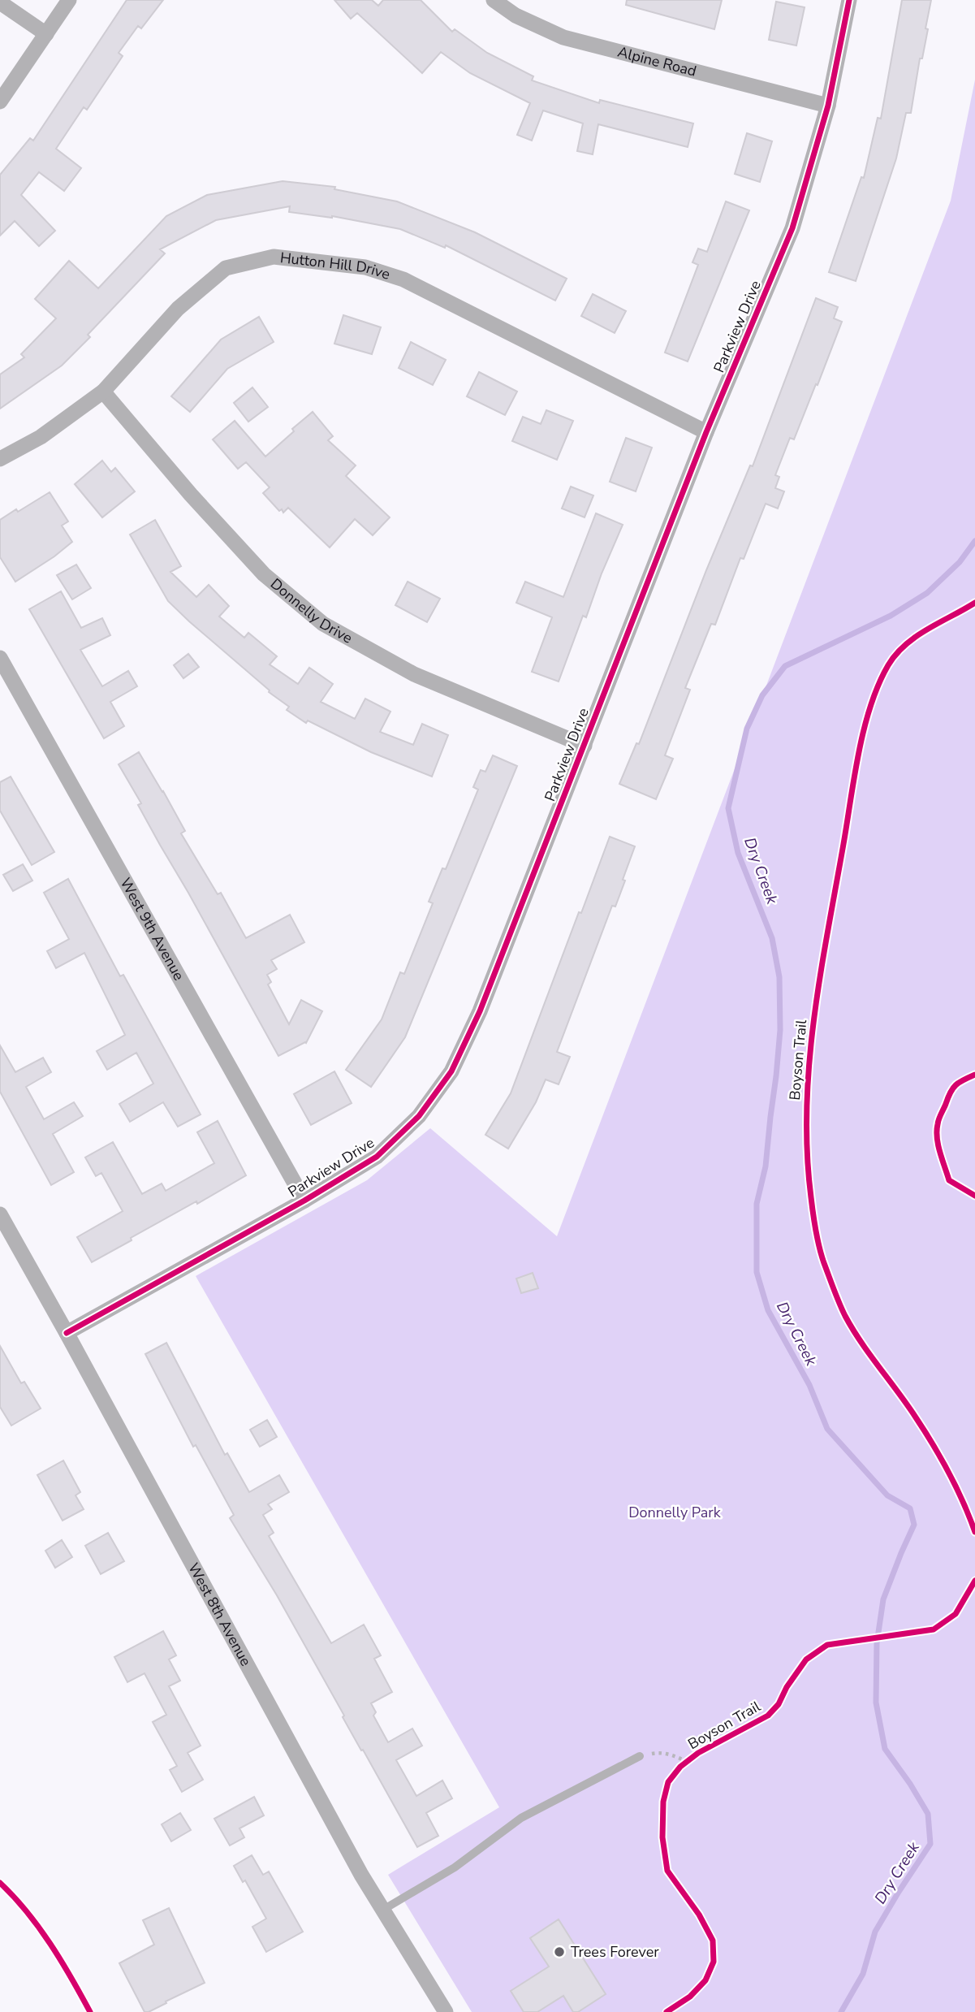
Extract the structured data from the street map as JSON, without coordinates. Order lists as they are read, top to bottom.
{
  "streets": {
    "street": [
      "Alpine Road",
      "Hutton Hill Drive",
      "Parkview Drive",
      "Donnelly Drive",
      "West 9th Avenue",
      "West 8th Avenue"
    ],
    "cycle path": ["Boyson Trail"]
  },
  "crossings": [
    ["Alpine Road", "Parkview Drive"],
    ["Hutton Hill Drive", "Parkview Drive"],
    ["Hutton Hill Drive", "Donnelly Drive"],
    ["Parkview Drive", "Donnelly Drive"],
    ["Parkview Drive", "West 9th Avenue"],
    ["Parkview Drive", "West 8th Avenue"]
  ],
  "water": ["Dry Creek"],
  "parks": ["Donnelly Park"],
  "places": ["Trees Forever"]
}
